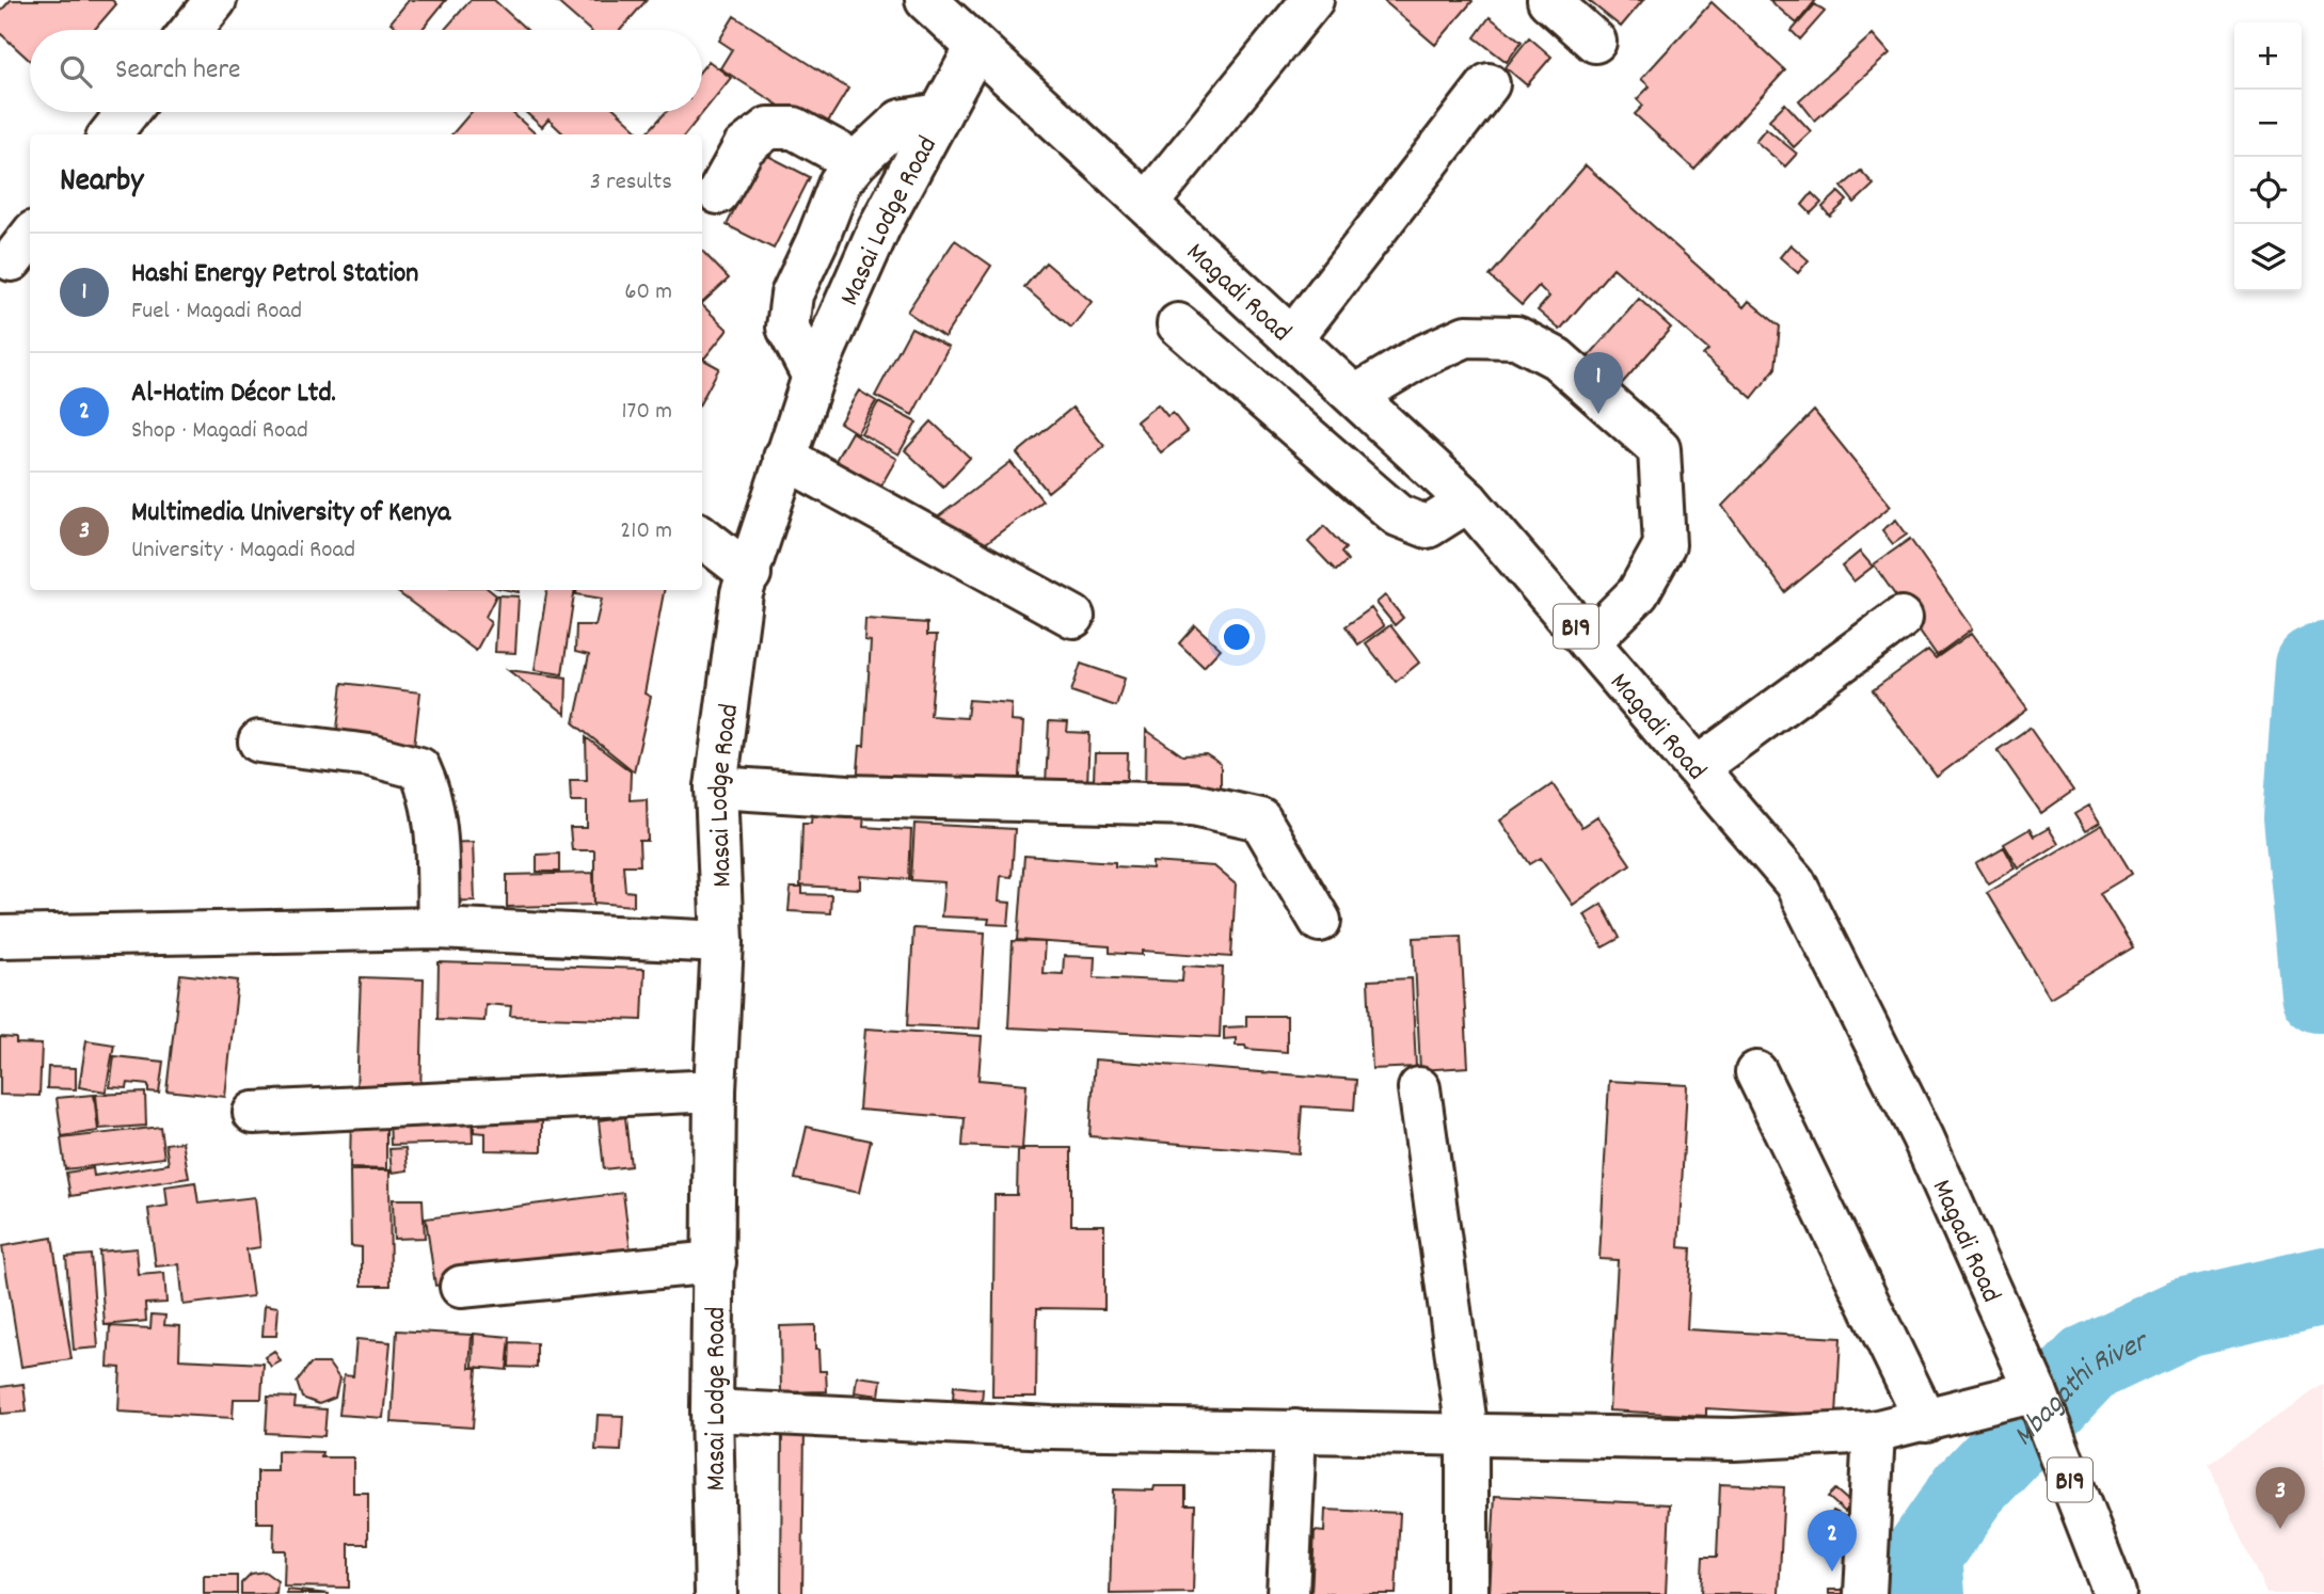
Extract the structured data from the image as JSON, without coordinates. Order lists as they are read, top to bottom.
{
  "streets": {
    "main road": ["Masai Lodge Road", "Magadi Road", "B19"]
  },
  "crossings": [
    ["Masai Lodge Road", "Magadi Road"]
  ],
  "water": ["Mbagathi River"],
  "page": {
    "map_buttons": ["+", "−"],
    "search": "Search here",
    "heading": ["Nearby", "3 results"],
    "list": [
      {
        "mark": "1",
        "name": "Hashi Energy Petrol Station",
        "note": "Fuel · Magadi Road",
        "value": "60 m"
      },
      {
        "mark": "2",
        "name": "Al-Hatim Décor Ltd.",
        "note": "Shop · Magadi Road",
        "value": "170 m"
      },
      {
        "mark": "3",
        "name": "Multimedia University of Kenya",
        "note": "University · Magadi Road",
        "value": "210 m"
      }
    ],
    "pins": ["1", "3", "2"]
  }
}
